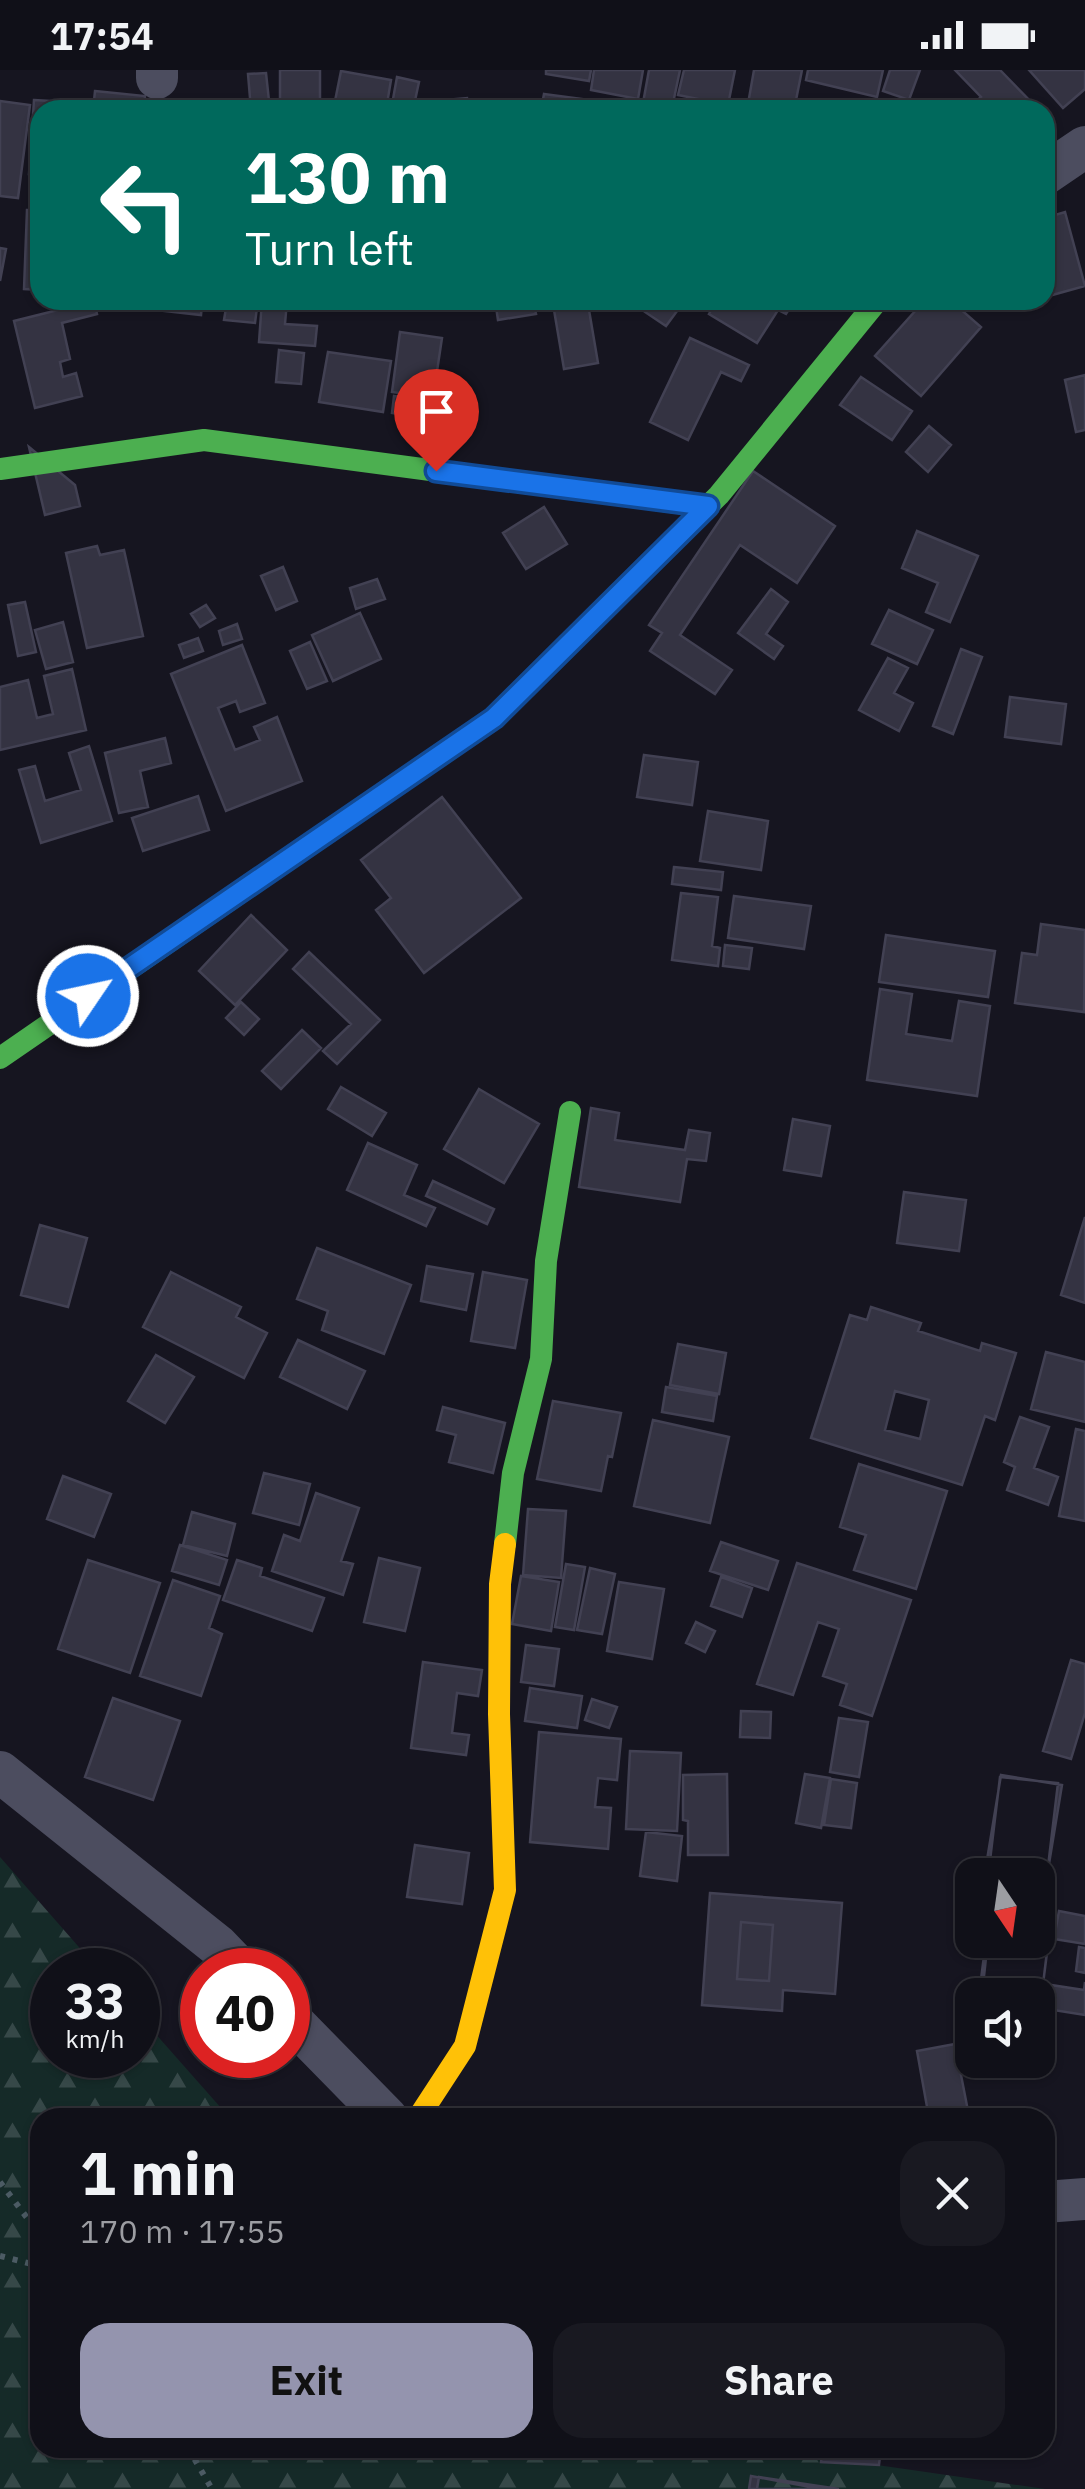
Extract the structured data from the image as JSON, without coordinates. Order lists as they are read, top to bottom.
{
  "north": "bottom",
  "page": {
    "status": "17:54",
    "turn": ["130 m", "Turn left"],
    "speed": "33 km/h",
    "limit": "40",
    "heading": ["1 min", "170 m · 17:55"],
    "buttons": ["Exit", "Share"]
  }
}
